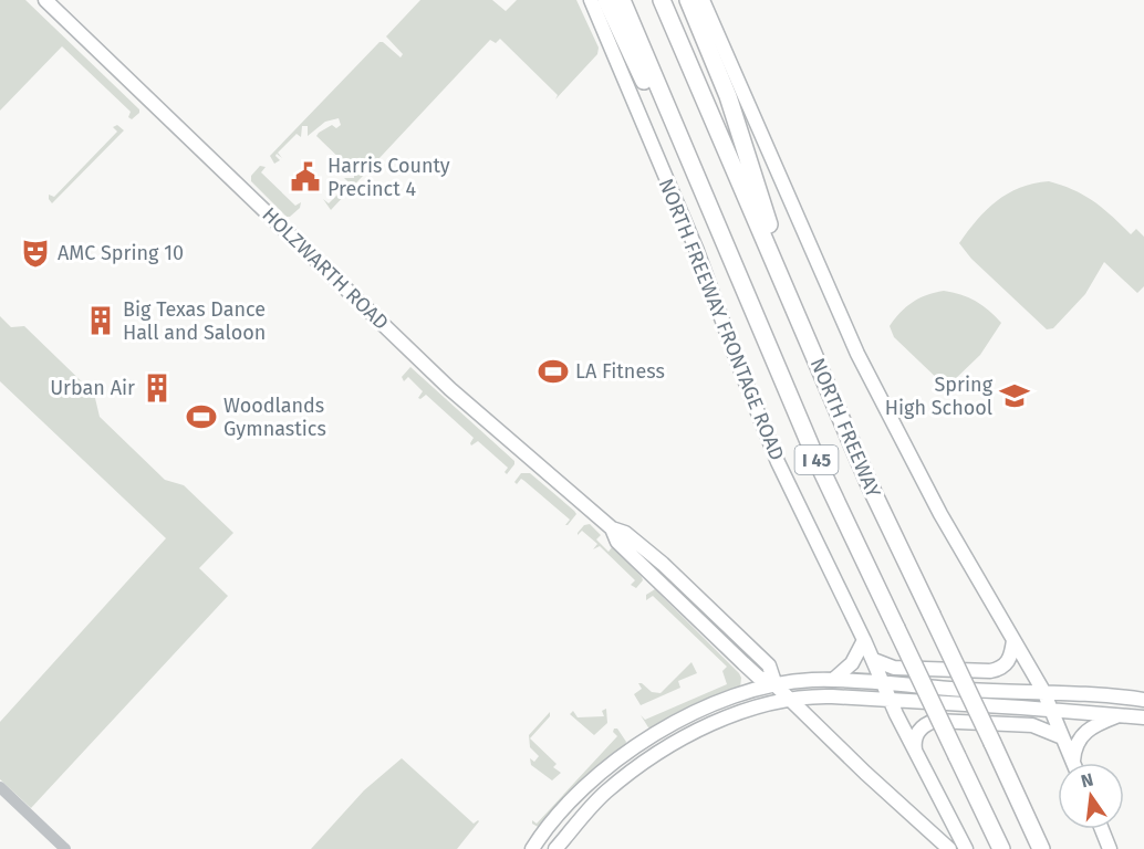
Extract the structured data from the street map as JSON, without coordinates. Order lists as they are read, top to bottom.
{
  "streets": {
    "highway": ["NORTH FREEWAY", "I 45"],
    "main road": ["HOLZWARTH ROAD", "NORTH FREEWAY FRONTAGE ROAD"]
  },
  "places": {
    "public building": ["Harris County Precinct 4"],
    "theatre": ["AMC Spring 10"],
    "building": ["Big Texas Dance Hall and Saloon", "Urban Air"],
    "sports": ["LA Fitness", "Woodlands Gymnastics"],
    "school or university": ["Spring High School"]
  },
  "north": "top"
}
